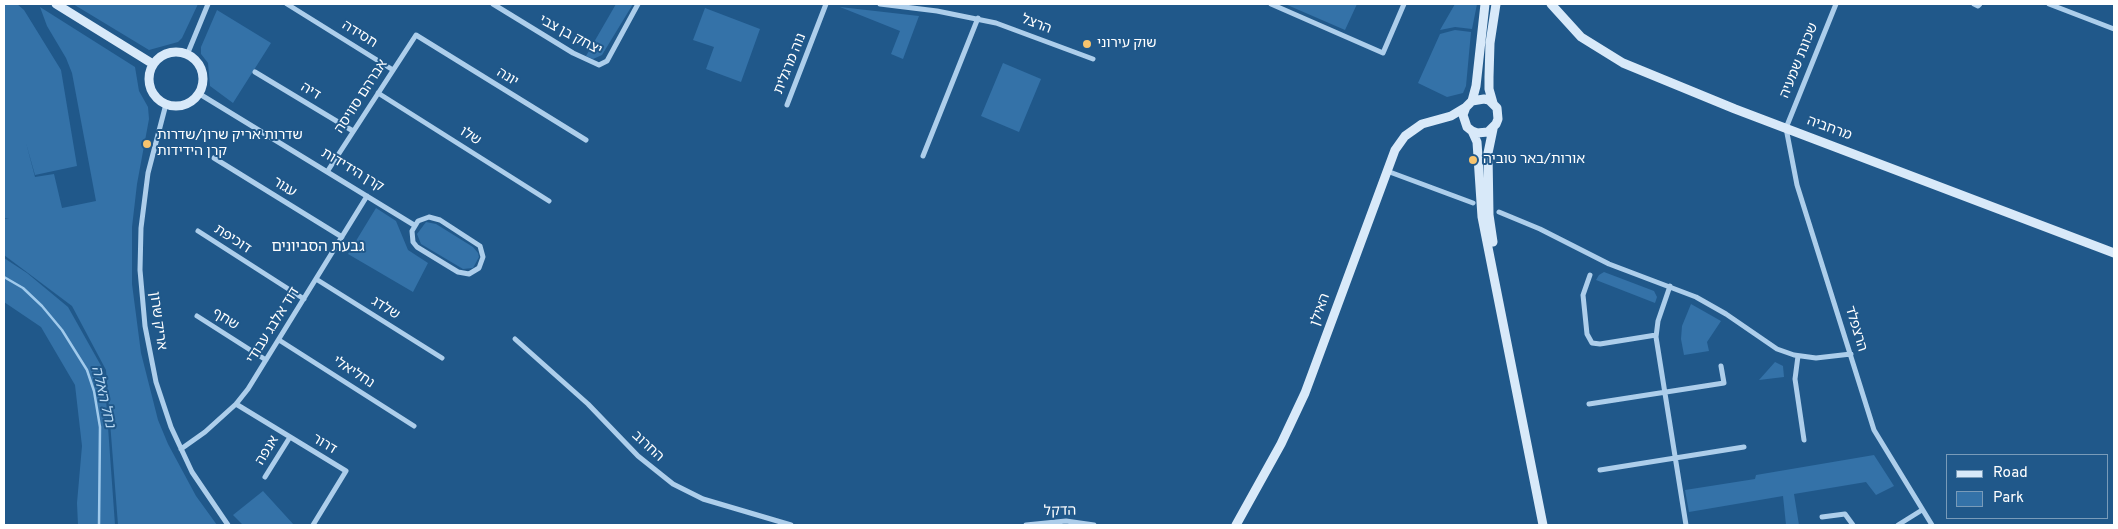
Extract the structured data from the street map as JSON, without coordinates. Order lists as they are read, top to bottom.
{
  "streets": {
    "street": [
      "הרצל",
      "חסידה",
      "יצחק בן צבי",
      "שכונת שמעיה",
      "נוה מרגלית",
      "יונה",
      "דיה",
      "אברהם סוויסה",
      "מרחביה",
      "שלו",
      "קרן הידידות",
      "עגור",
      "דוכיפת",
      "שלדג",
      "האילן",
      "שחף",
      "אריק שרון",
      "דוד אלבג עבודי",
      "הרצפלד",
      "נחליאלי",
      "דרור",
      "החרוב",
      "אנפה",
      "הדקל"
    ]
  },
  "crossings": [
    ["חסידה", "אברהם סוויסה"],
    ["שכונת שמעיה", "מרחביה"],
    ["שכונת שמעיה", "הרצפלד"],
    ["יונה", "אברהם סוויסה"],
    ["דיה", "אברהם סוויסה"],
    ["אברהם סוויסה", "שלו"],
    ["אברהם סוויסה", "קרן הידידות"],
    ["מרחביה", "הרצפלד"],
    ["קרן הידידות", "אריק שרון"],
    ["קרן הידידות", "דוד אלבג עבודי"],
    ["עגור", "דוד אלבג עבודי"],
    ["דוכיפת", "דוד אלבג עבודי"],
    ["שלדג", "דוד אלבג עבודי"],
    ["שחף", "דוד אלבג עבודי"],
    ["אריק שרון", "דוד אלבג עבודי"],
    ["דוד אלבג עבודי", "נחליאלי"],
    ["דוד אלבג עבודי", "דרור"],
    ["דרור", "אנפה"]
  ],
  "districts": ["גבעת הסביונים"],
  "water": ["נחל האלה"],
  "places": ["שוק עירוני", "שדרות אריק שרון/שדרות קרן הידידות", "אורות/באר טוביה"],
  "legend": ["Road", "Park"]
}
